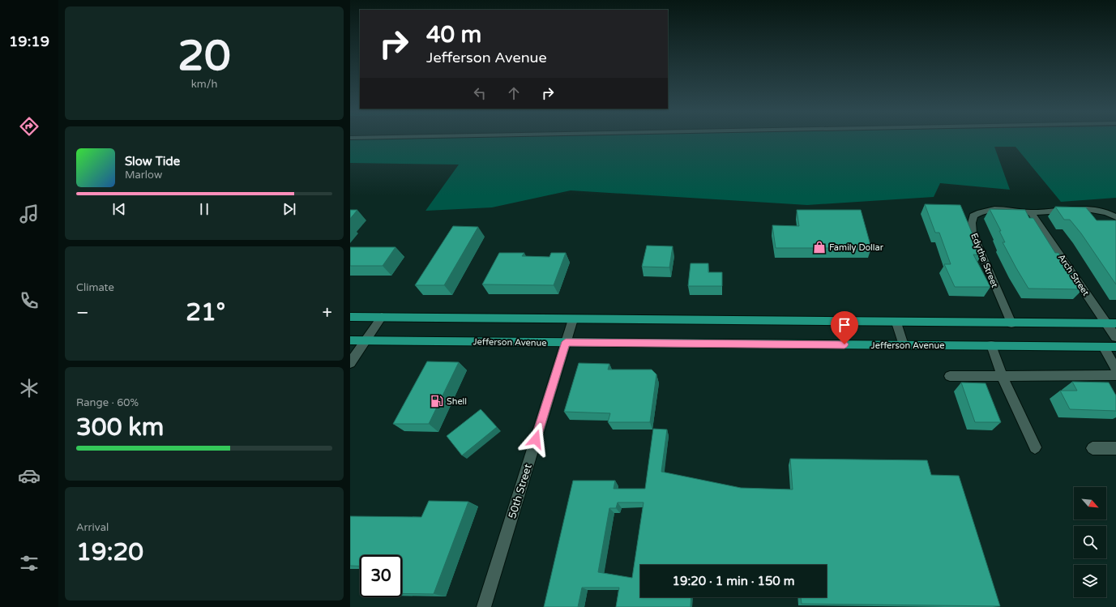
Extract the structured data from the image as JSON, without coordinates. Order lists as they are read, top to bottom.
{
  "streets": {
    "main road": ["Jefferson Avenue"],
    "street": ["Edythe Street", "Arch Street", "50th Street"]
  },
  "crossings": [
    ["Edythe Street", "Arch Street"],
    ["Jefferson Avenue", "50th Street"]
  ],
  "places": {
    "shop": ["Family Dollar"],
    "fuel station": ["Shell"]
  },
  "north": "bottom right",
  "page": {
    "tabs": "19:19",
    "tile": [
      ["20", "km/h"],
      "Climate",
      ["Range · 60%", "300 km"],
      ["Arrival", "19:20"]
    ],
    "turn": ["40 m", "Jefferson Avenue"],
    "song": ["Slow Tide", "Marlow"],
    "heat": ["−", "21°", "+"],
    "limit": "30",
    "trip": "19:20 · 1 min · 150 m"
  }
}
